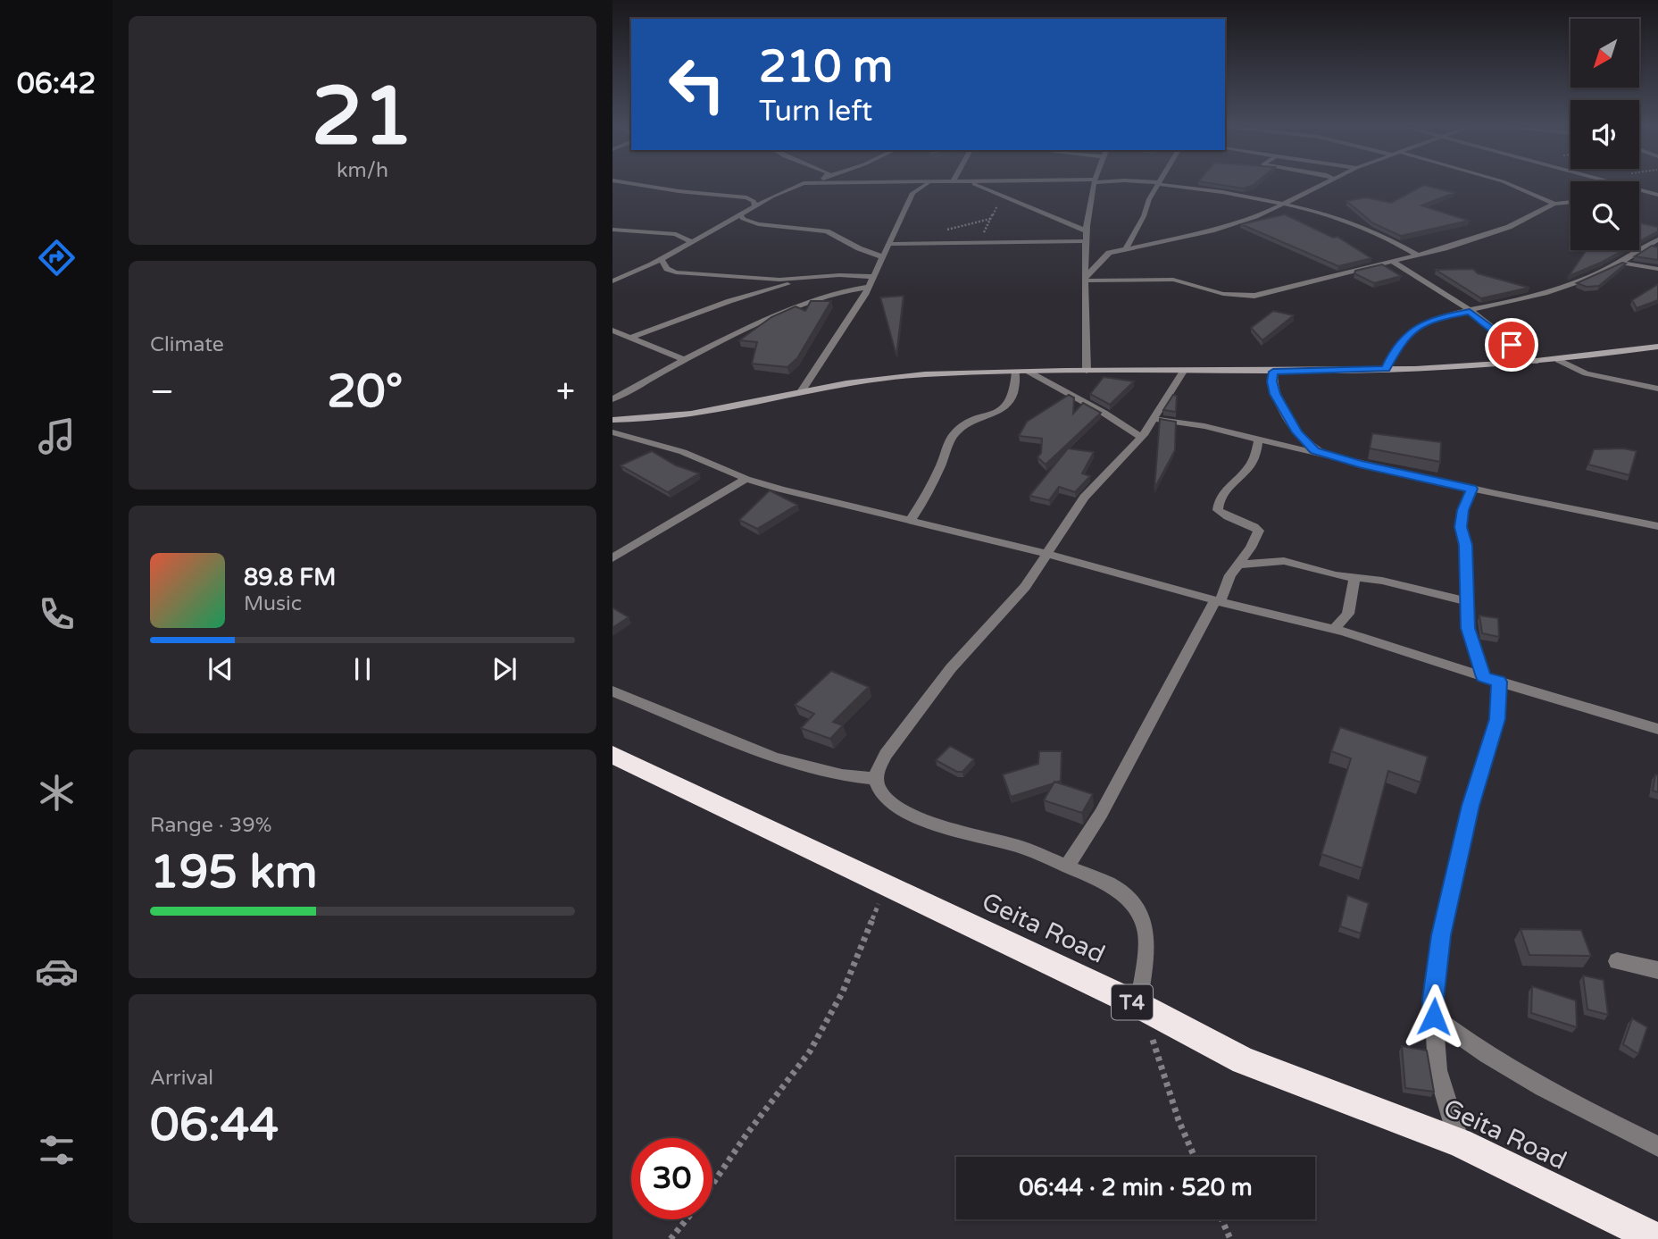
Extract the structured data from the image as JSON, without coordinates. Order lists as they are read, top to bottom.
{
  "streets": {
    "highway": ["Geita Road", "T4"]
  },
  "north": "bottom left",
  "page": {
    "tabs": "06:42",
    "tile": [
      ["21", "km/h"],
      "Climate",
      ["Range · 39%", "195 km"],
      ["Arrival", "06:44"]
    ],
    "turn": ["210 m", "Turn left"],
    "heat": ["−", "20°", "+"],
    "song": ["89.8 FM", "Music"],
    "limit": "30",
    "trip": "06:44 · 2 min · 520 m"
  }
}
